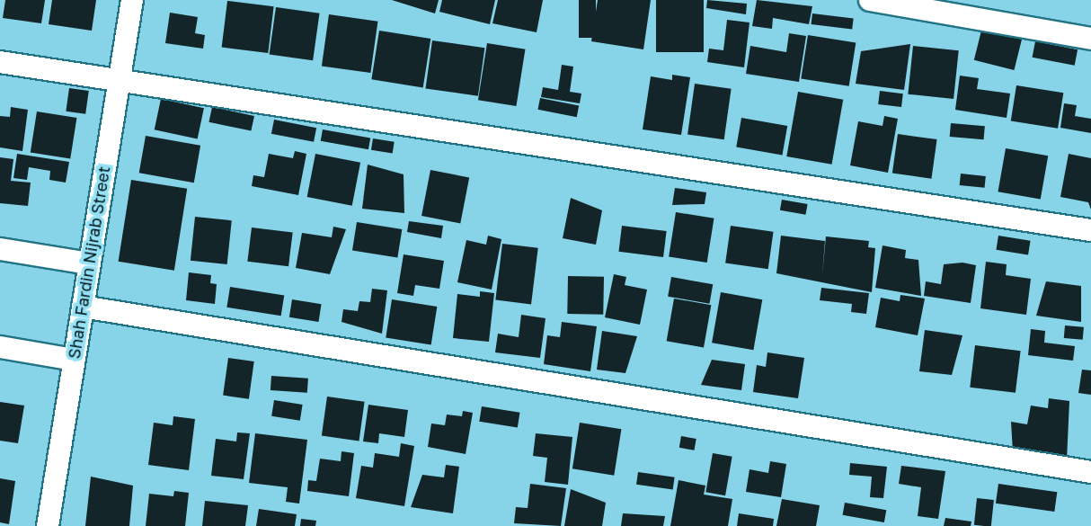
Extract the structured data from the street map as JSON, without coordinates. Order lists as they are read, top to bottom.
{
  "streets": {
    "street": ["Shah Fardin Nijrab Street"]
  }
}
